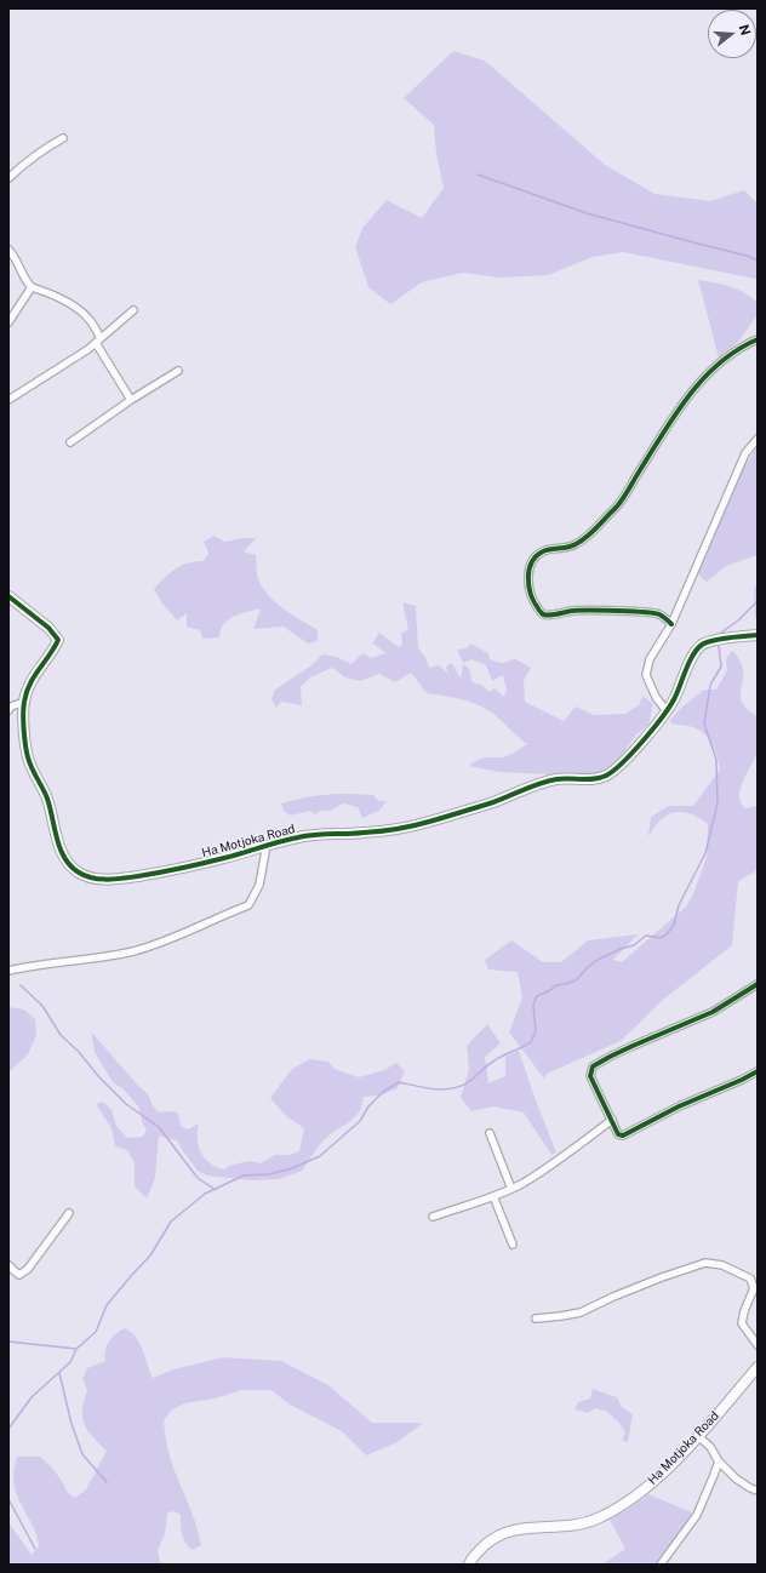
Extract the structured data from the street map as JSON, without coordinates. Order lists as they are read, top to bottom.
{
  "streets": {
    "street": ["Ha Motjoka Road"]
  },
  "north": "right"
}
